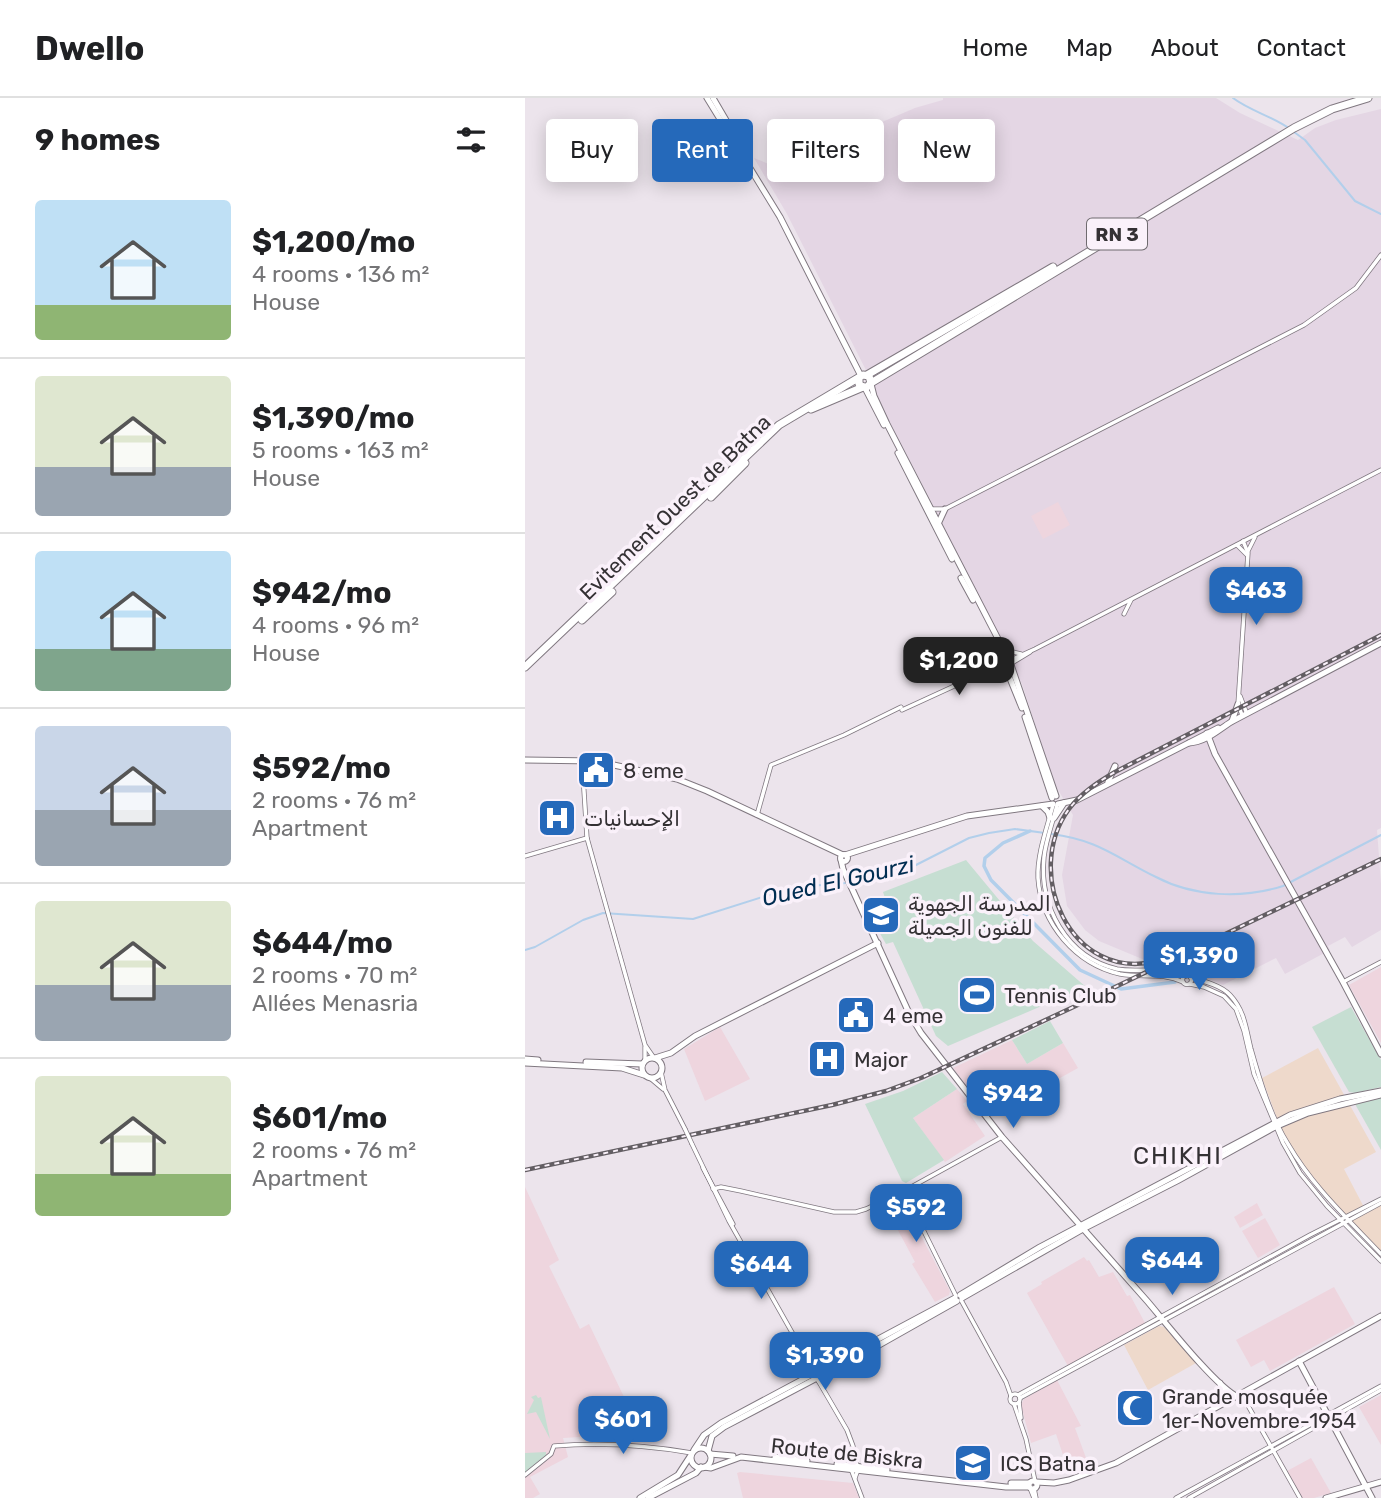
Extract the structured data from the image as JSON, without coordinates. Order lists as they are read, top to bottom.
{
  "streets": {
    "highway": ["RN 3", "Evitement Ouest de Batna"],
    "main road": ["Route de Biskra"]
  },
  "districts": ["CHIKHI"],
  "water": ["Oued El Gourzi"],
  "places": {
    "public building": ["8 eme", "4 eme"],
    "hospital": ["الإحسانيات", "Major"],
    "school or university": ["المدرسة الجهوية للفنون الجميلة", "ICS Batna"],
    "sports": ["Tennis Club"],
    "mosque": ["Grande mosquée 1er-Novembre-1954"]
  },
  "page": {
    "header": "Dwello",
    "nav": [
      "Home",
      "Map",
      "About",
      "Contact"
    ],
    "heading": "9 homes",
    "chip": [
      "Buy",
      "Rent",
      "Filters",
      "New"
    ],
    "list": [
      {
        "name": "$1,200/mo",
        "note": "4 rooms · 136 m² · House"
      },
      {
        "name": "$1,390/mo",
        "note": "5 rooms · 163 m² · House"
      },
      {
        "name": "$942/mo",
        "note": "4 rooms · 96 m² · House"
      },
      {
        "name": "$592/mo",
        "note": "2 rooms · 76 m² · Apartment"
      },
      {
        "name": "$644/mo",
        "note": "2 rooms · 70 m² · Allées Menasria"
      },
      {
        "name": "$601/mo",
        "note": "2 rooms · 76 m² · Apartment"
      }
    ],
    "price": [
      "$463",
      "$1,200",
      "$1,390",
      "$942",
      "$592",
      "$644",
      "$644",
      "$1,390",
      "$601"
    ]
  }
}
